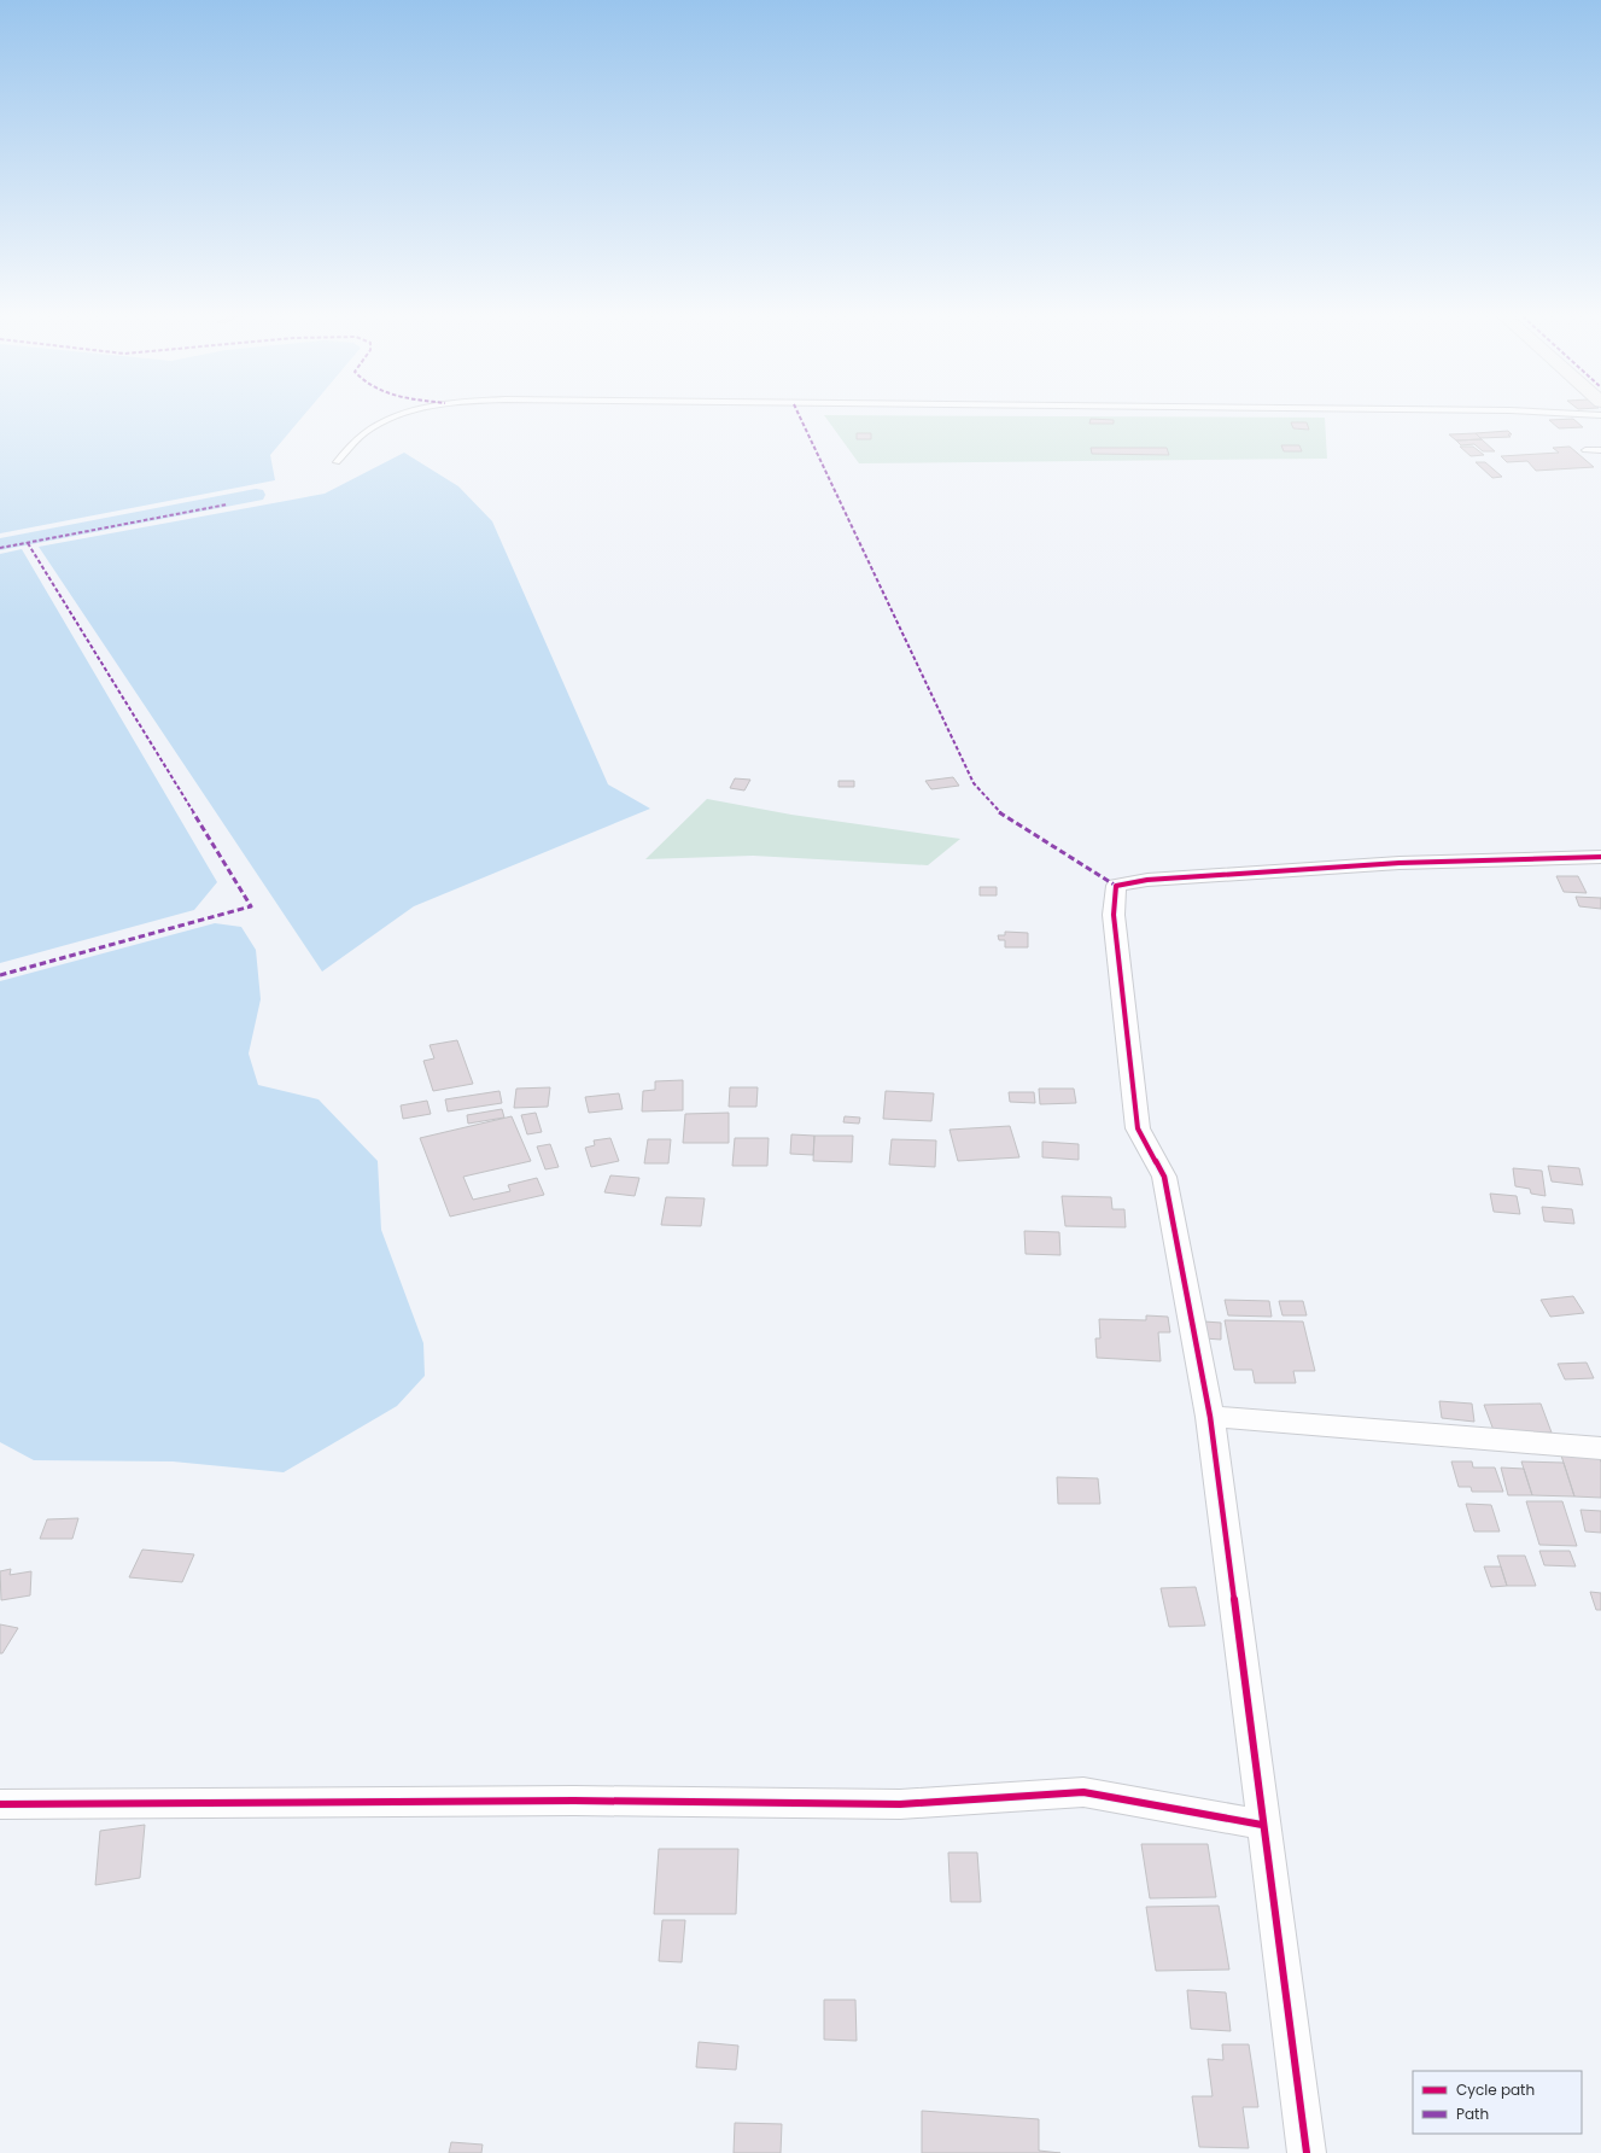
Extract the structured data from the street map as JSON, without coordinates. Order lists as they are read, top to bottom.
{
  "legend": ["Cycle path", "Path"]
}
